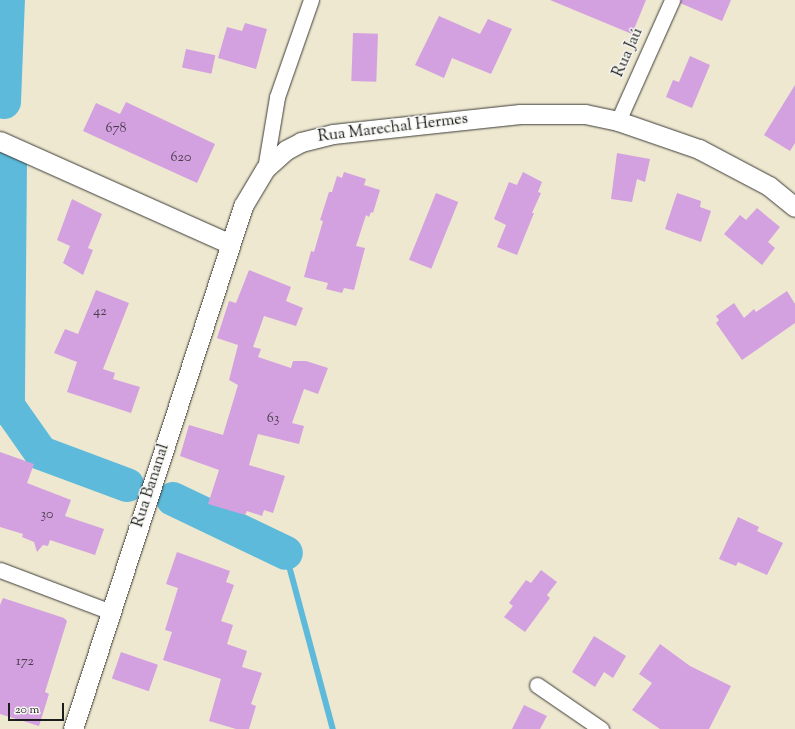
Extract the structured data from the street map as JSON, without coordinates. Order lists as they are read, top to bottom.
{
  "streets": {
    "street": ["Rua Jaú", "Rua Marechal Hermes", "Rua Bananal"]
  },
  "crossings": [
    ["Rua Jaú", "Rua Marechal Hermes"],
    ["Rua Marechal Hermes", "Rua Bananal"]
  ],
  "house_numbers": [
    "678",
    "620",
    "42",
    "63",
    "30",
    "172"
  ],
  "scale_bar": "20 m"
}
